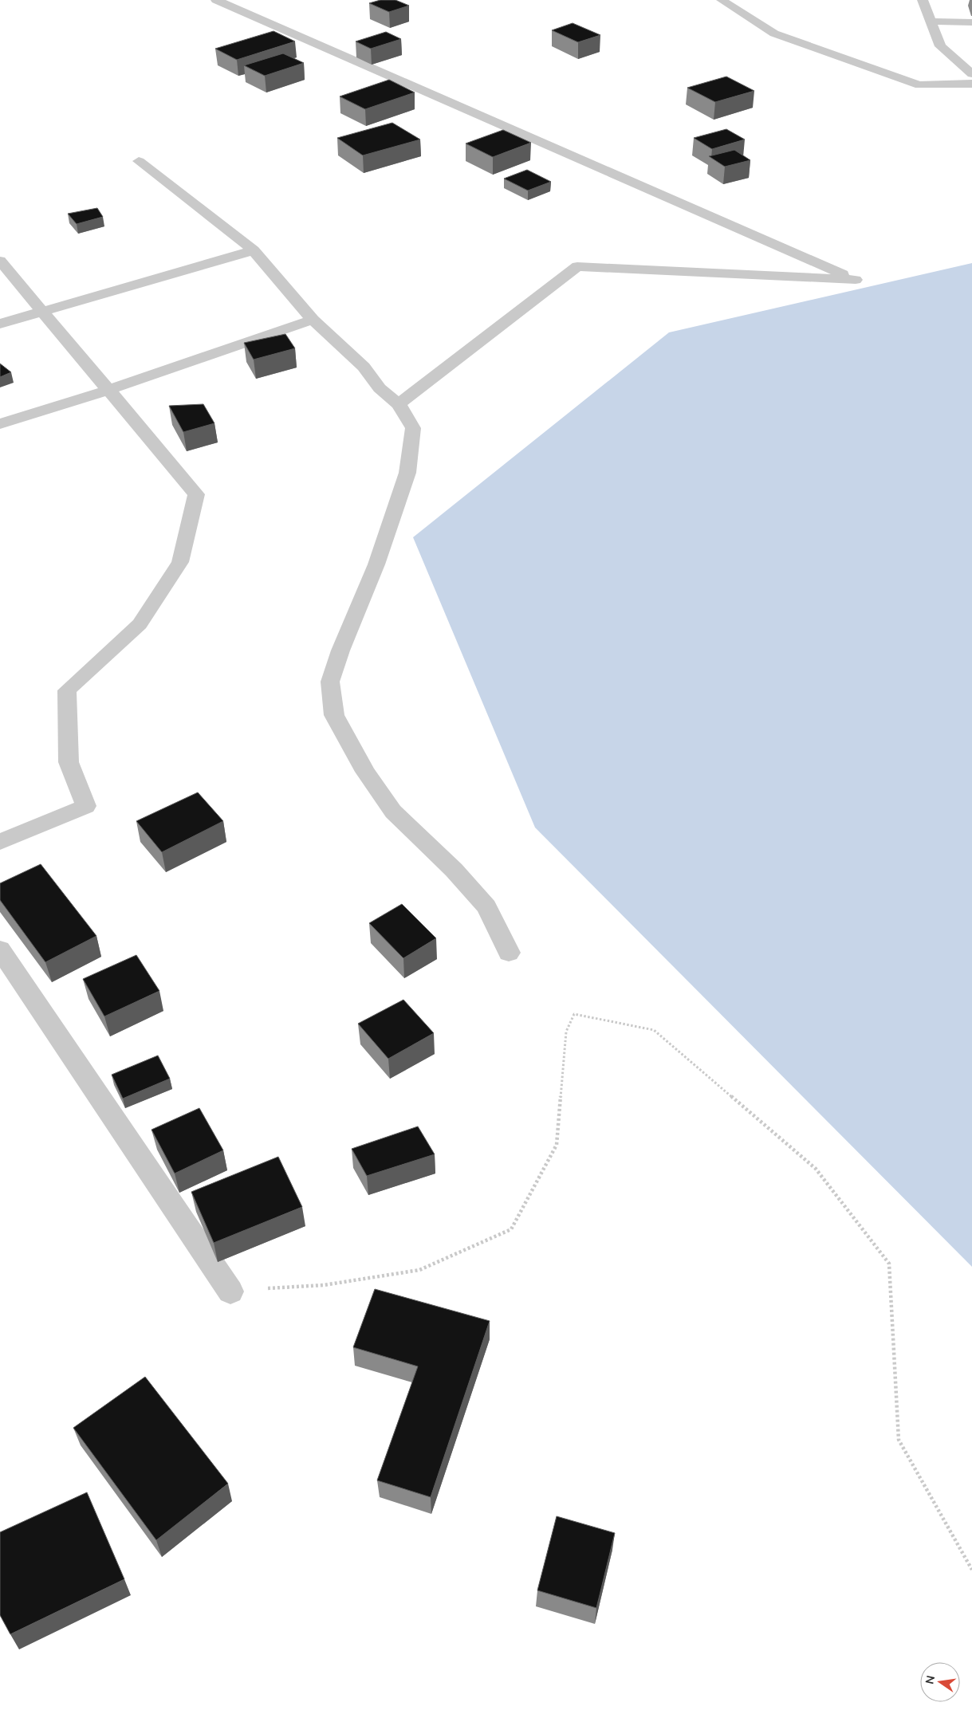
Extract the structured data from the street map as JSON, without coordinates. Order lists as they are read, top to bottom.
{
  "north": "left"
}
